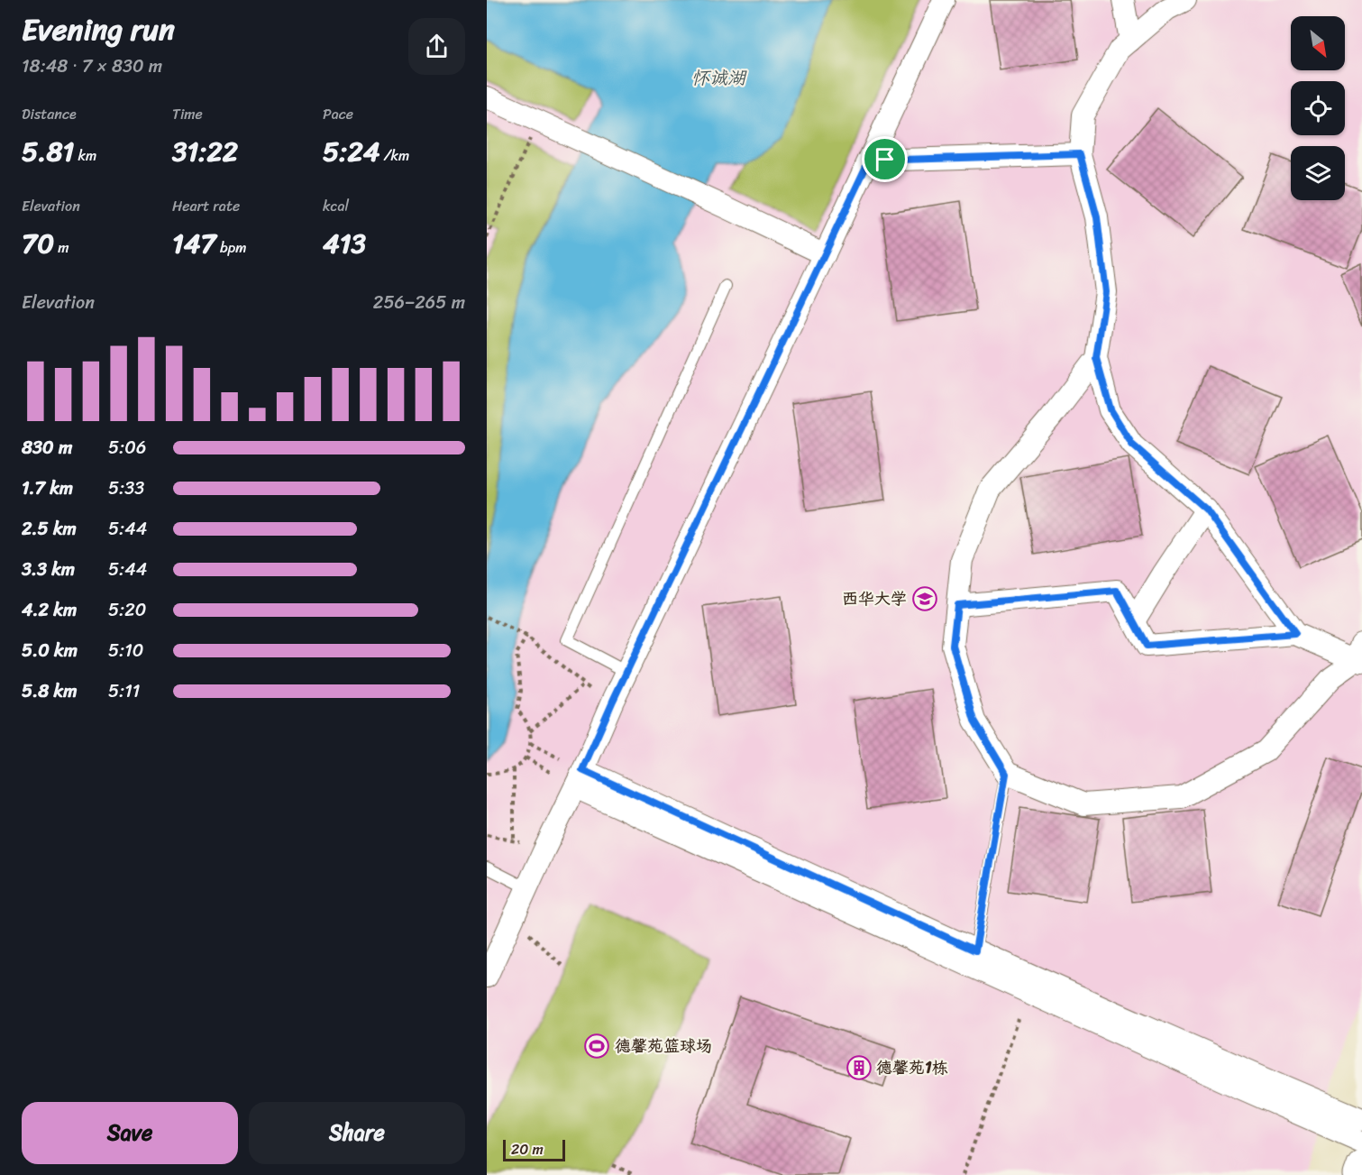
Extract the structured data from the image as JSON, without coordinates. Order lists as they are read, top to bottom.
{
  "water": ["怀诚湖"],
  "places": {
    "school or university": ["西华大学"],
    "sports": ["德馨苑篮球场"],
    "building": ["德馨苑1栋"]
  },
  "scale_bar": "20 m",
  "north": "bottom right",
  "page": {
    "heading": ["Evening run", "18:48 · 7 × 830 m"],
    "stats": [
      ["Distance", "5.81 km"],
      ["Time", "31:22"],
      ["Pace", "5:24 /km"],
      ["Elevation", "70 m"],
      ["Heart rate", "147 bpm"],
      ["kcal", "413"]
    ],
    "chart": ["Elevation", "256–265 m"],
    "list": [
      {
        "name": "830 m",
        "note": "5:06"
      },
      {
        "name": "1.7 km",
        "note": "5:33"
      },
      {
        "name": "2.5 km",
        "note": "5:44"
      },
      {
        "name": "3.3 km",
        "note": "5:44"
      },
      {
        "name": "4.2 km",
        "note": "5:20"
      },
      {
        "name": "5.0 km",
        "note": "5:10"
      },
      {
        "name": "5.8 km",
        "note": "5:11"
      }
    ],
    "buttons": ["Save", "Share"],
    "scale": "20 m"
  }
}
